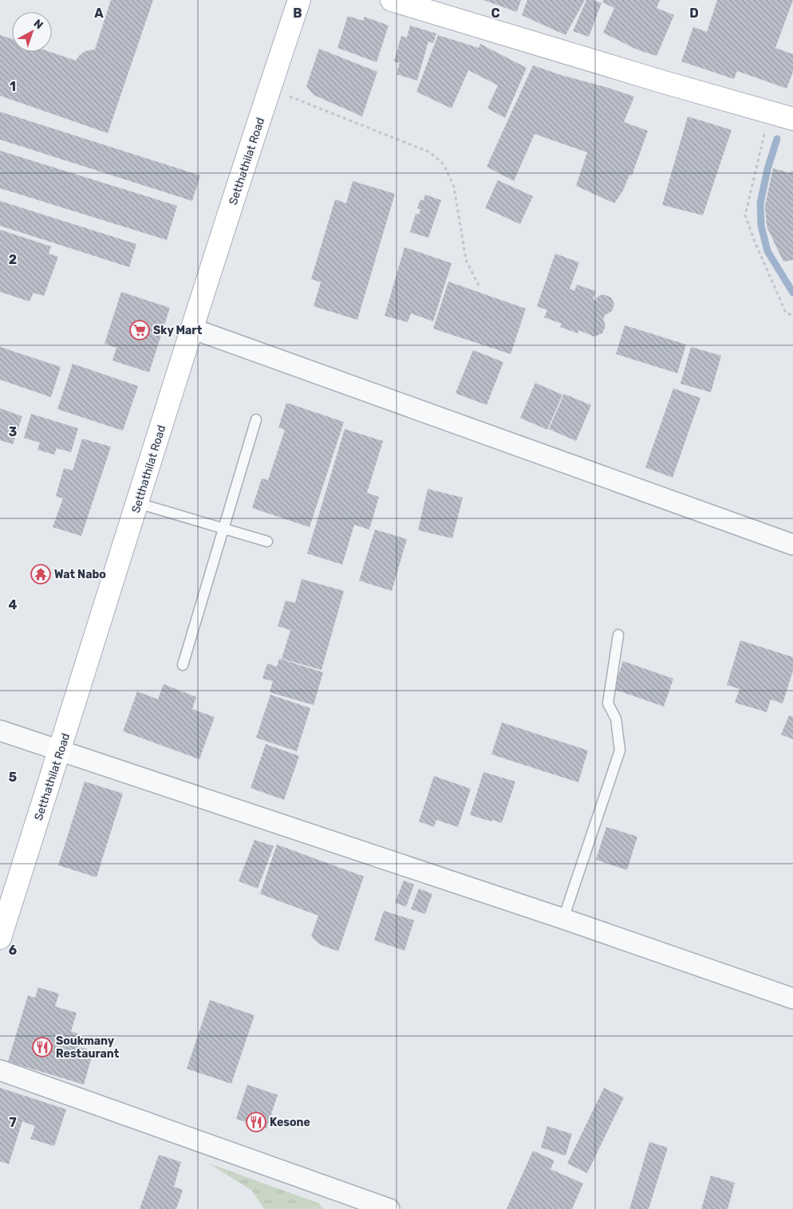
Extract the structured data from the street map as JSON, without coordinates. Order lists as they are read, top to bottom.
{
  "streets": {
    "street": ["Setthathilat Road"]
  },
  "places": {
    "supermarket": ["Sky Mart"],
    "temple": ["Wat Nabo"],
    "restaurant": ["Soukmany Restaurant", "Kesone"]
  },
  "north": "top right",
  "grid": {
    "columns": [
      "A",
      "B",
      "C",
      "D"
    ],
    "rows": [
      "1",
      "2",
      "3",
      "4",
      "5",
      "6",
      "7"
    ]
  }
}
